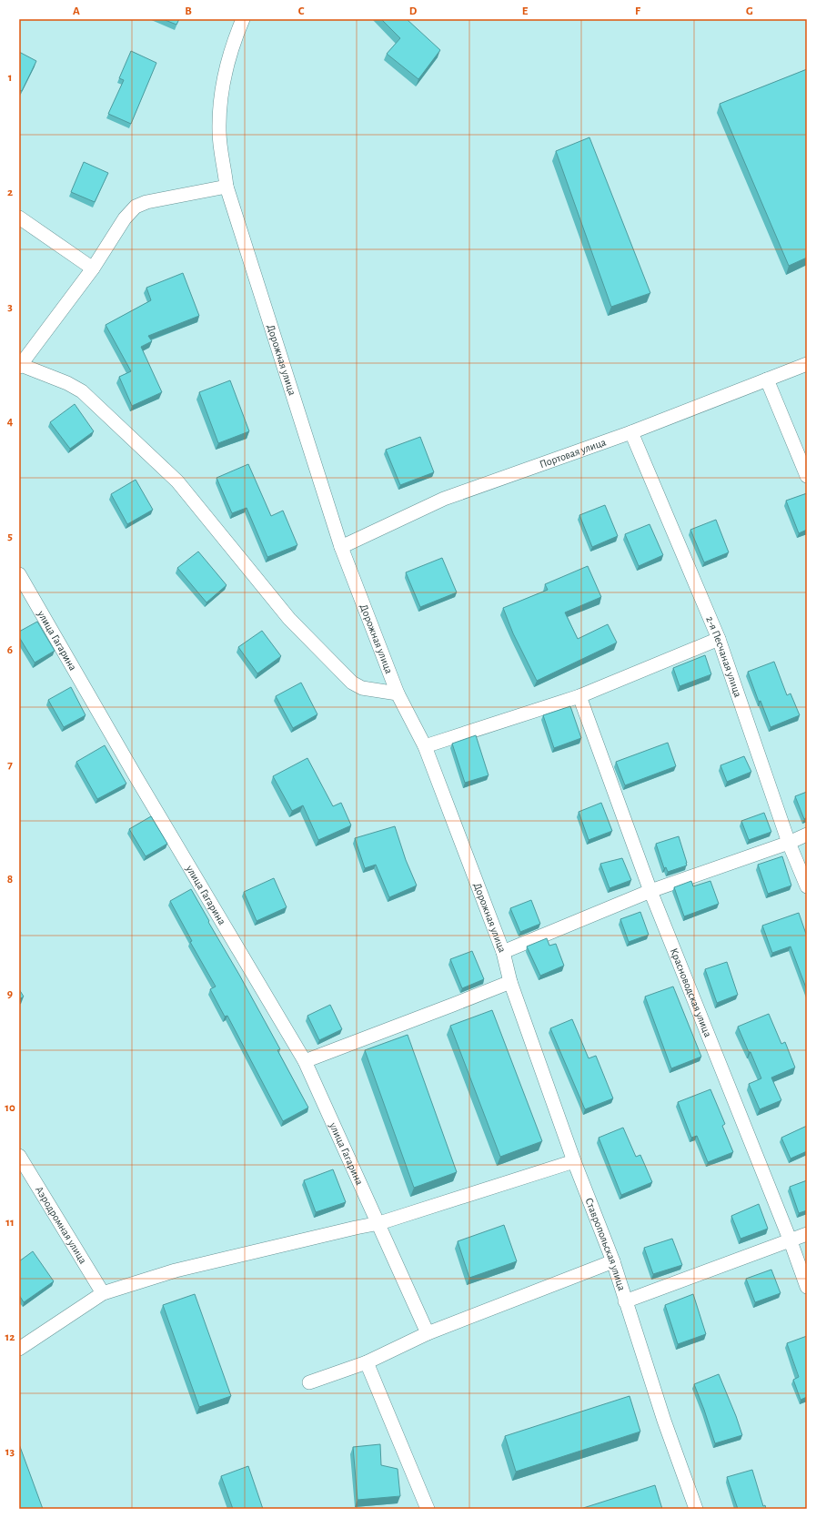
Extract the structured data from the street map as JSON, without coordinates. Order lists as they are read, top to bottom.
{
  "streets": {
    "street": [
      "Дорожная улица",
      "Портовая улица",
      "улица Гагарина",
      "2-я Песчаная улица",
      "Красноводская улица",
      "Аэродромная улица",
      "Ставропольская улица"
    ]
  },
  "crossings": [
    ["Дорожная улица", "Портовая улица"],
    ["Дорожная улица", "Ставропольская улица"],
    ["Портовая улица", "2-я Песчаная улица"]
  ],
  "grid": {
    "columns": [
      "A",
      "B",
      "C",
      "D",
      "E",
      "F",
      "G"
    ],
    "rows": [
      "1",
      "2",
      "3",
      "4",
      "5",
      "6",
      "7",
      "8",
      "9",
      "10",
      "11",
      "12",
      "13"
    ]
  }
}
